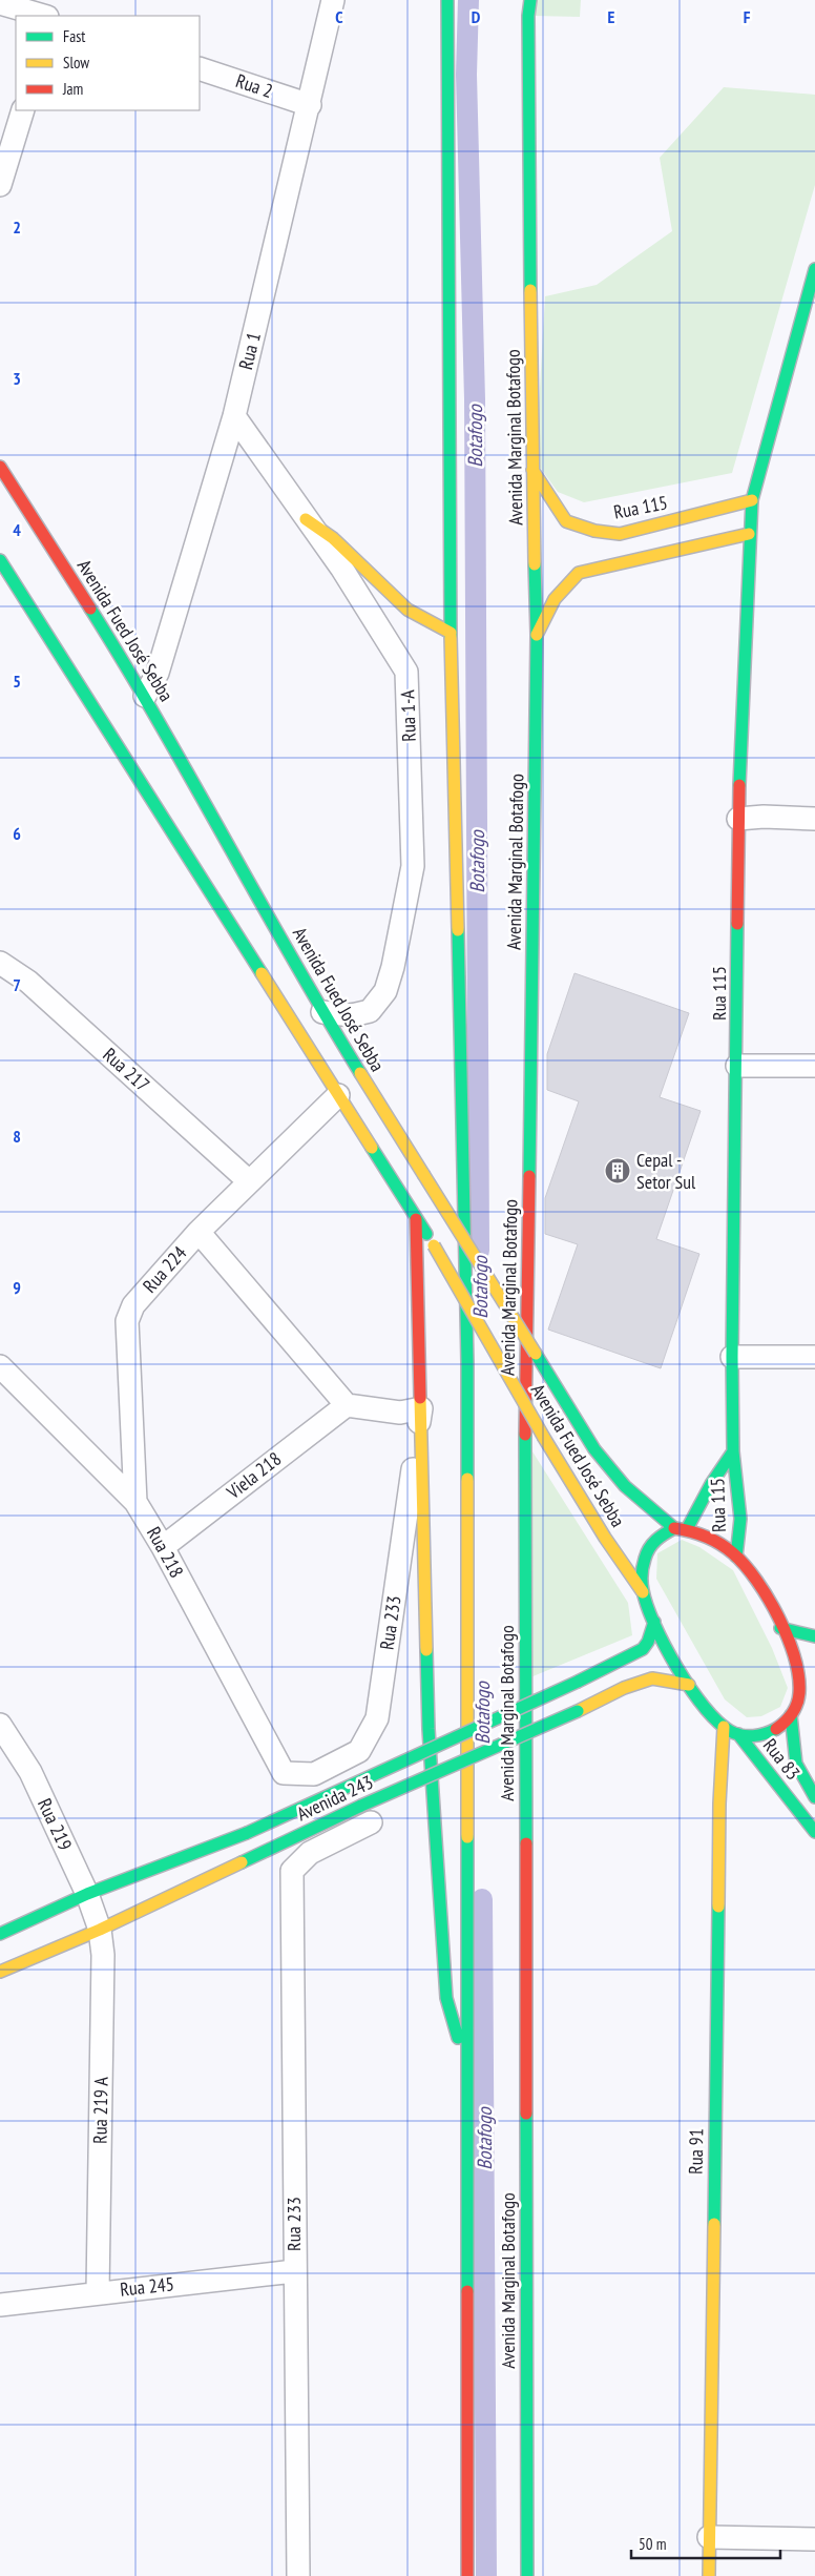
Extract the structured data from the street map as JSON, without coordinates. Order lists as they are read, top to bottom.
{
  "streets": {
    "main road": [
      "Avenida Marginal Botafogo",
      "Rua 115",
      "Avenida Fued José Sebba",
      "Rua 83",
      "Avenida 243",
      "Rua 91"
    ],
    "street": [
      "Rua 2",
      "Rua 1",
      "Rua 1-A",
      "Rua 217",
      "Rua 224",
      "Viela 218",
      "Rua 218",
      "Rua 233",
      "Rua 219",
      "Rua 219 A",
      "Rua 245"
    ]
  },
  "crossings": [
    ["Rua 2", "Rua 1"],
    ["Rua 1", "Avenida Fued José Sebba"],
    ["Rua 1", "Rua 1-A"],
    ["Avenida Marginal Botafogo", "Rua 115"],
    ["Avenida Fued José Sebba", "Rua 1-A"],
    ["Avenida Fued José Sebba", "Rua 224"],
    ["Rua 217", "Rua 224"],
    ["Rua 224", "Rua 218"],
    ["Viela 218", "Rua 218"],
    ["Rua 218", "Rua 233"],
    ["Rua 233", "Avenida 243"],
    ["Rua 233", "Rua 245"],
    ["Avenida 243", "Rua 219"],
    ["Avenida 243", "Rua 219 A"],
    ["Rua 219", "Rua 219 A"],
    ["Rua 219 A", "Rua 245"]
  ],
  "water": ["Botafogo"],
  "places": {
    "building": ["Cepal - Setor Sul"]
  },
  "legend": ["Fast", "Slow", "Jam"],
  "scale_bar": "50 m",
  "grid": {
    "columns": [
      "C",
      "D",
      "E",
      "F"
    ],
    "rows": [
      "2",
      "3",
      "4",
      "5",
      "6",
      "7",
      "8",
      "9"
    ]
  }
}
